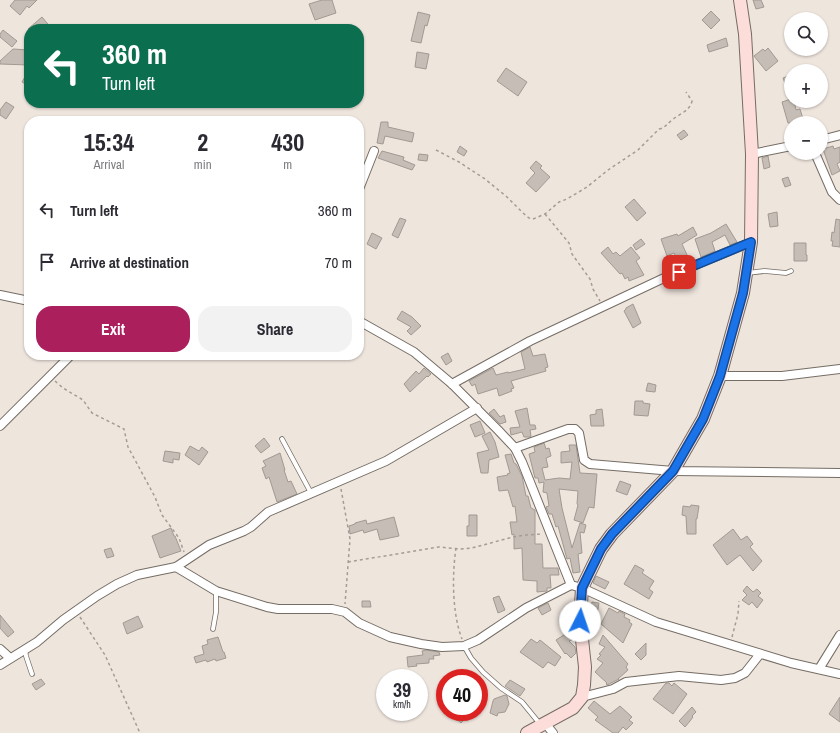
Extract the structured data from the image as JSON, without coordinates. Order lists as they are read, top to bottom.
{
  "page": {
    "map_buttons": ["+", "−"],
    "turn": ["360 m", "Turn left"],
    "eta": [
      "15:34",
      "Arrival",
      "2",
      "min",
      "430",
      "m"
    ],
    "list": [
      {
        "name": "Turn left",
        "value": "360 m"
      },
      {
        "name": "Arrive at destination",
        "value": "70 m"
      }
    ],
    "buttons": ["Exit", "Share"],
    "speed": "39 km/h",
    "limit": "40"
  }
}
